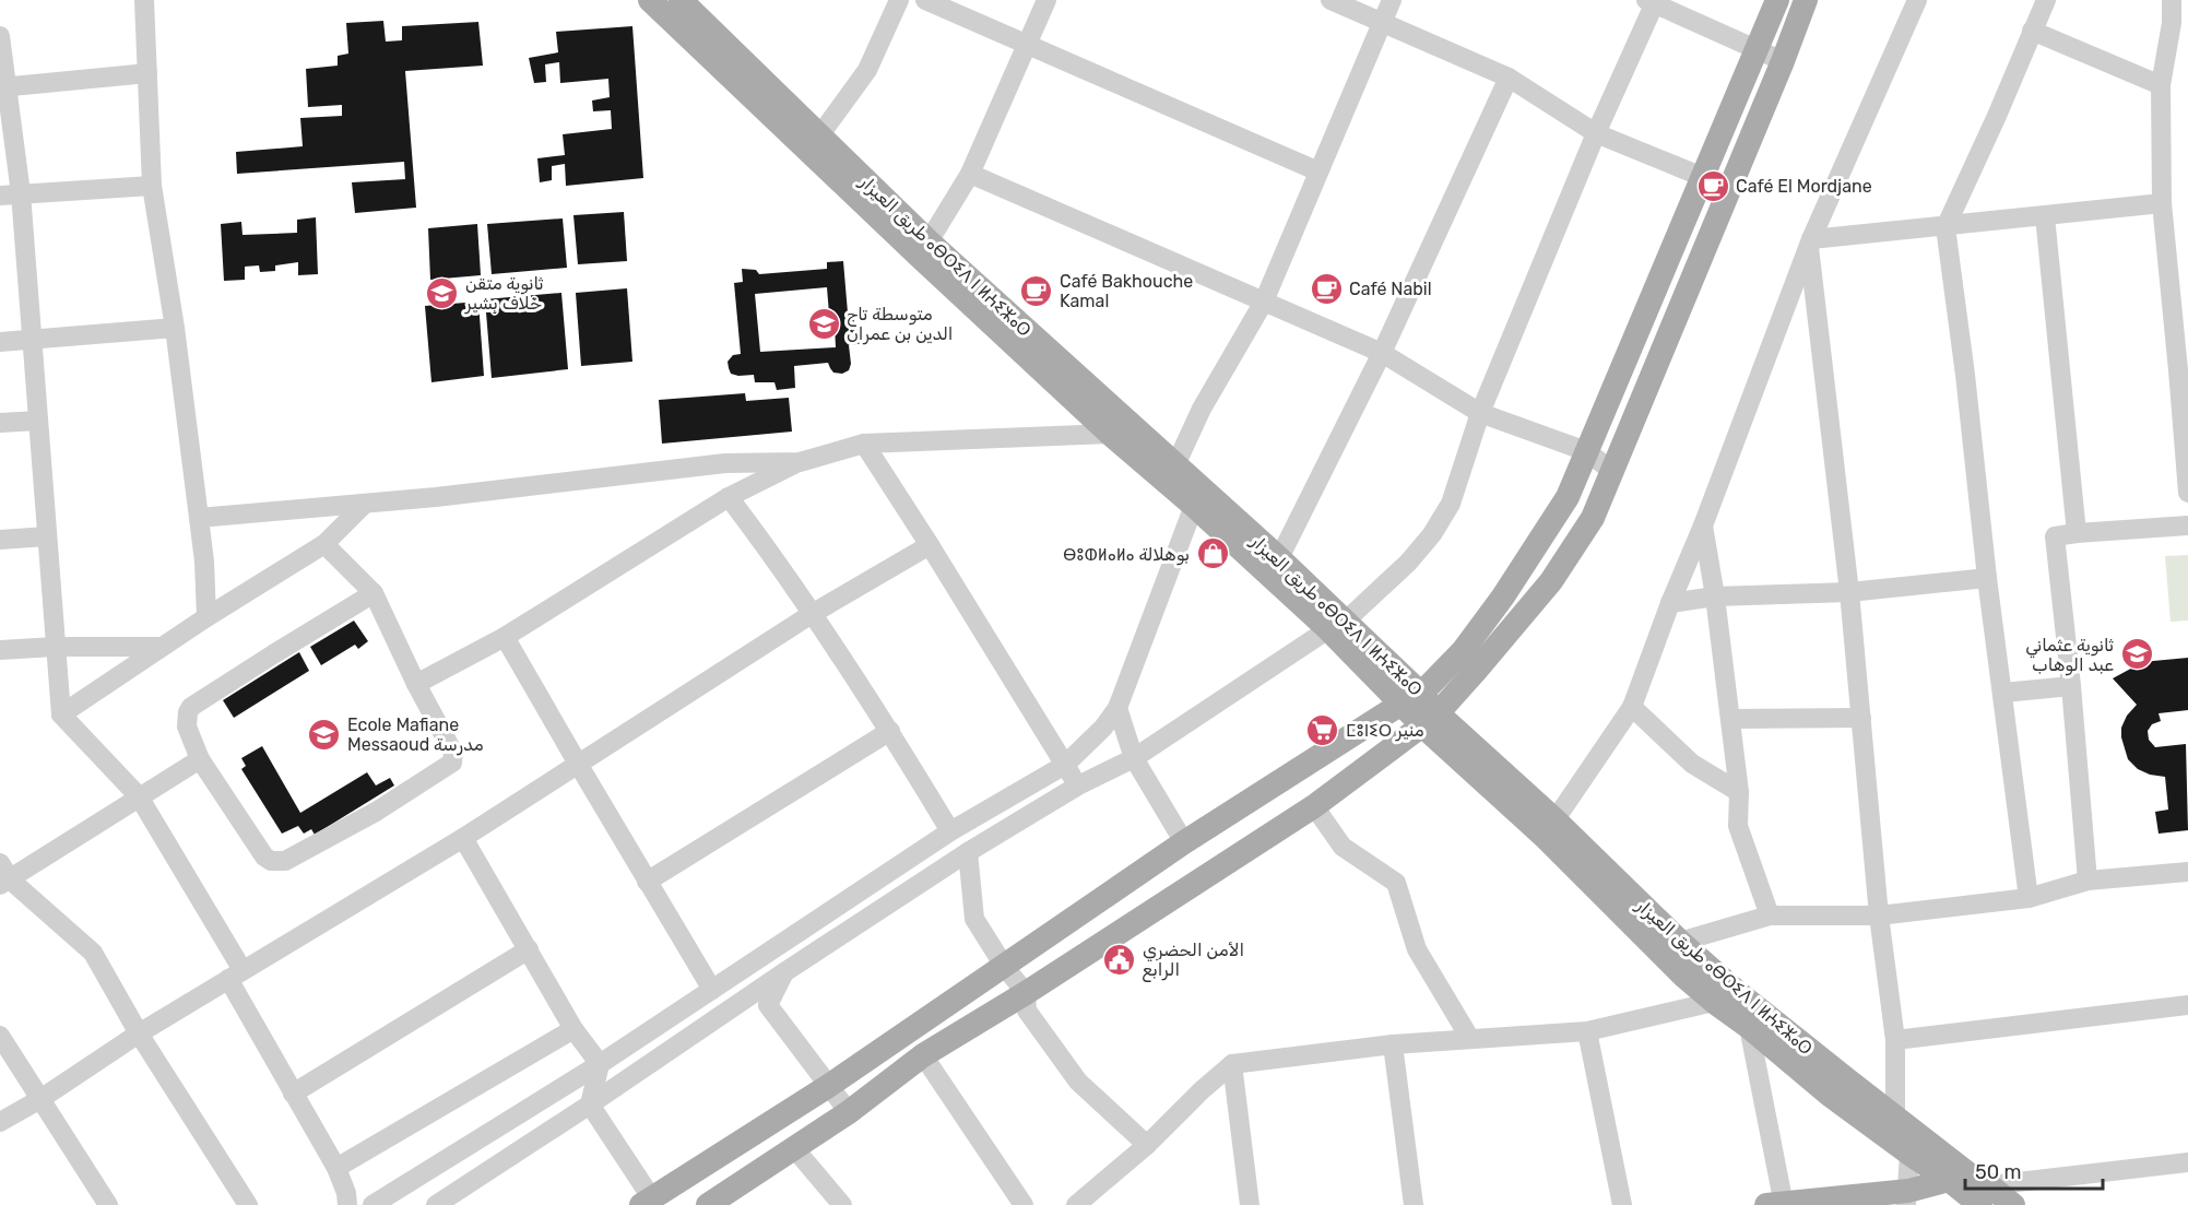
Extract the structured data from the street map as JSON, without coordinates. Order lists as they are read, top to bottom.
{
  "streets": {
    "main road": ["طريق العيزار ⴰⴱⵔⵉⴷ ⵏ ⵍⵄⵉⵣⴰⵔ"]
  },
  "places": {
    "cafe": ["Café El Mordjane", "Café Nabil", "Café Bakhouche Kamal"],
    "school or university": [
      "ثانوية متقن خلاف بشير",
      "متوسطة تاج الدين بن عمران",
      "ثانوية عثماني عبد الوهاب",
      "Ecole Mafiane Messaoud مدرسة"
    ],
    "shop": ["ⴱⵓⵀⵍⴰⵍⴰ بوهلالة"],
    "supermarket": ["ⵎⵓⵏⵉⵔ منير"],
    "public building": ["الأمن الحضري الرابع"]
  },
  "scale_bar": "50 m"
}
